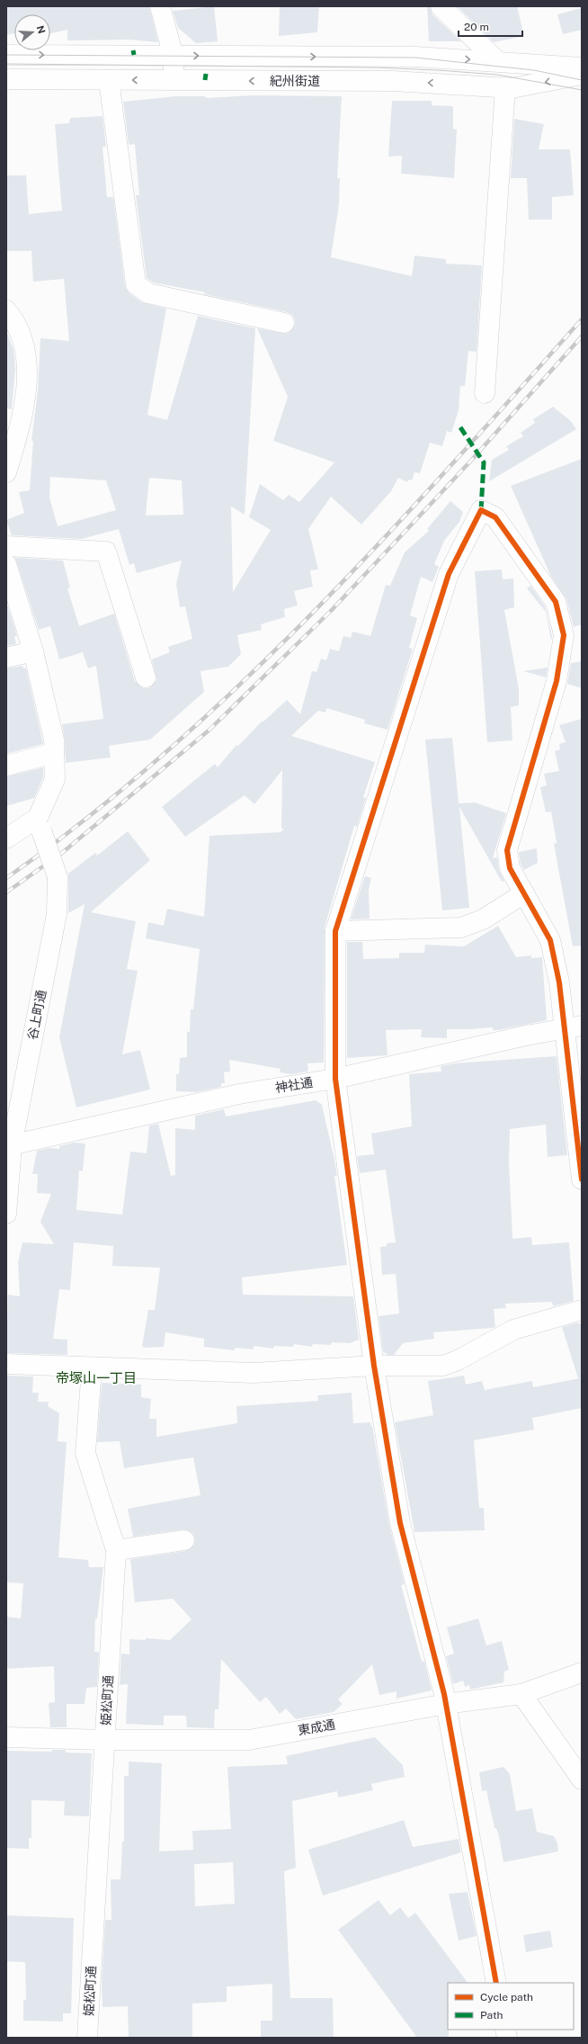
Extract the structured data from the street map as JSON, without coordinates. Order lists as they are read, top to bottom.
{
  "streets": {
    "street": [
      "紀州街道",
      "谷上町通",
      "神社通",
      "姫松町通",
      "東成通"
    ]
  },
  "crossings": [
    ["谷上町通", "神社通"],
    ["姫松町通", "東成通"]
  ],
  "districts": ["帝塚山一丁目"],
  "legend": ["Cycle path", "Path"],
  "scale_bar": "20 m",
  "north": "right"
}
